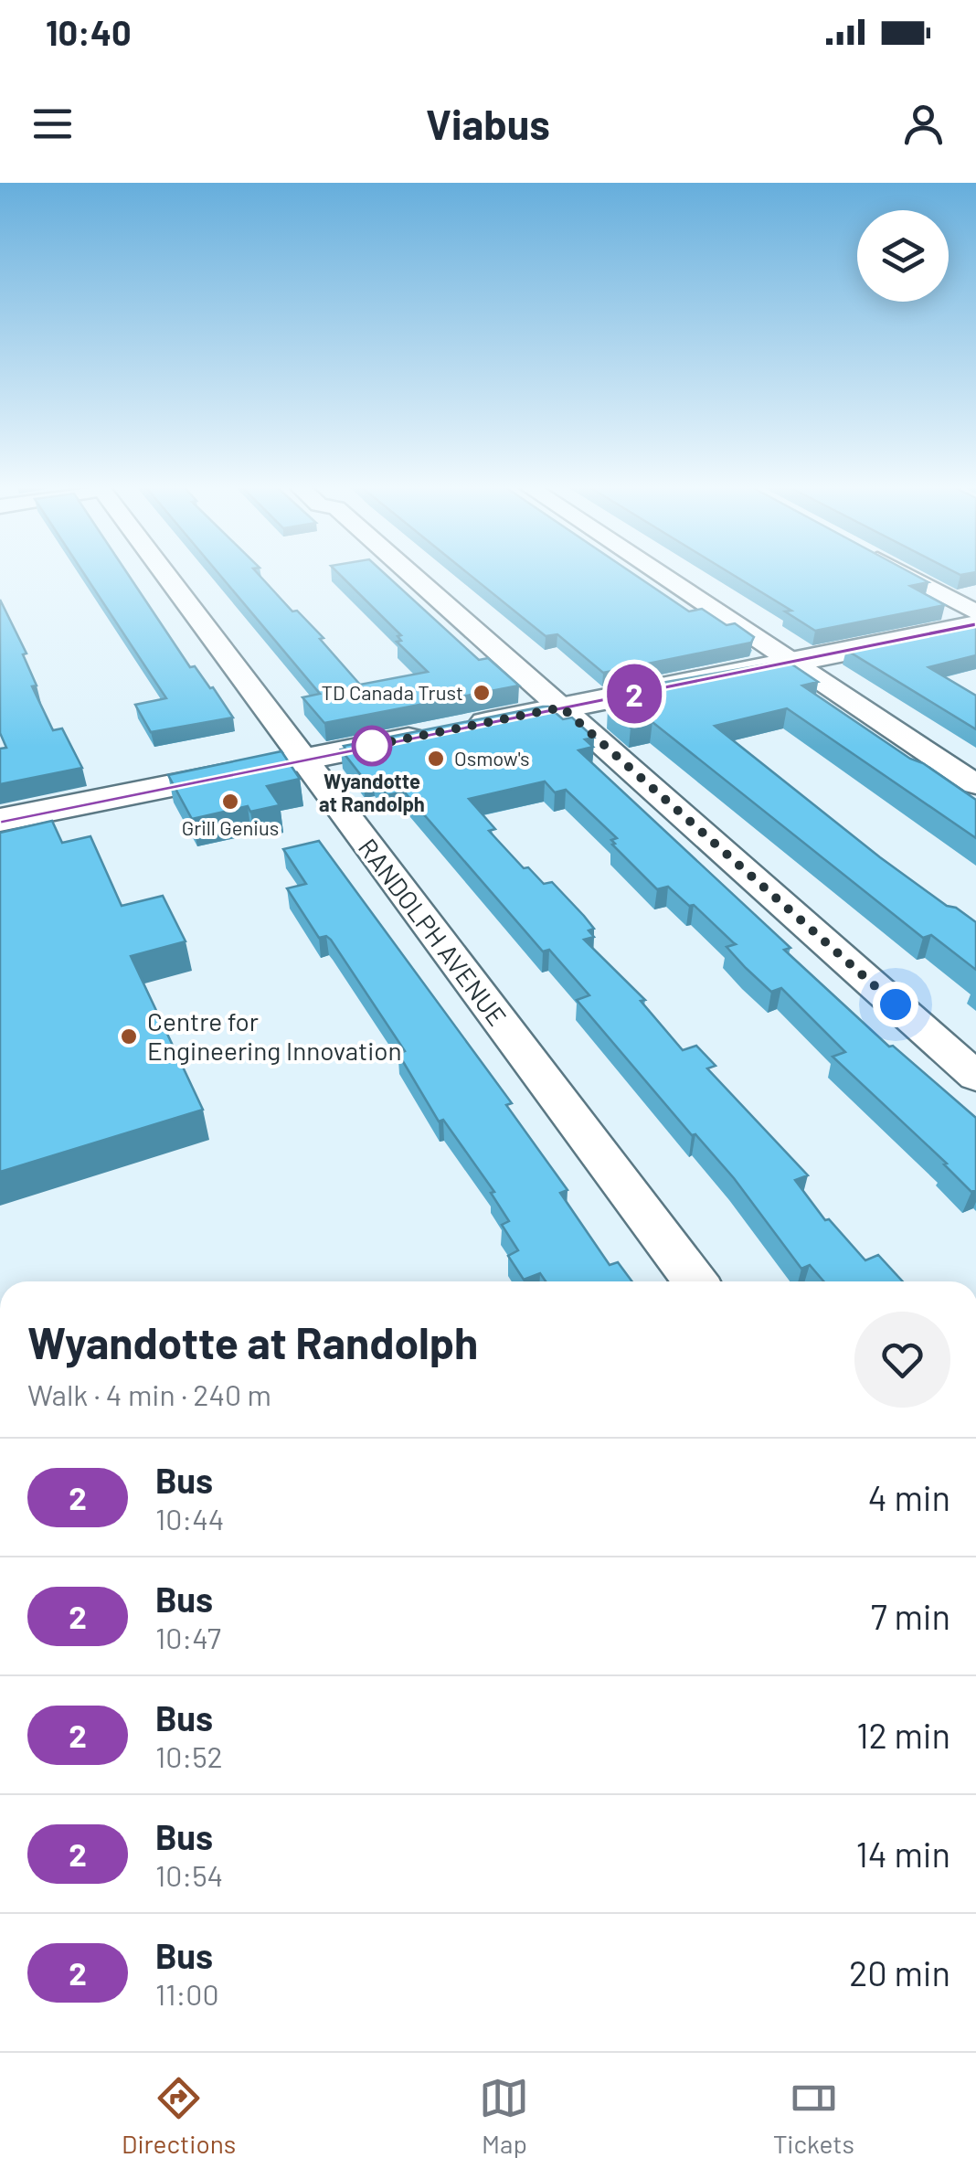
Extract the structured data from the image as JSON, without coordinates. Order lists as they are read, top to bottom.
{
  "streets": {
    "street": ["RANDOLPH AVENUE"]
  },
  "places": [
    "TD Canada Trust",
    "Wyandotte at Randolph",
    "Osmow's",
    "Grill Genius",
    "Centre for Engineering Innovation"
  ],
  "lines": ["bus line 2"],
  "page": {
    "status": "10:40",
    "header": "Viabus",
    "on_map": "2",
    "heading": ["Wyandotte at Randolph", "Walk · 4 min · 240 m"],
    "list": [
      {
        "mark": "2",
        "name": "Bus",
        "note": "10:44",
        "value": "4 min"
      },
      {
        "mark": "2",
        "name": "Bus",
        "note": "10:47",
        "value": "7 min"
      },
      {
        "mark": "2",
        "name": "Bus",
        "note": "10:52",
        "value": "12 min"
      },
      {
        "mark": "2",
        "name": "Bus",
        "note": "10:54",
        "value": "14 min"
      },
      {
        "mark": "2",
        "name": "Bus",
        "note": "11:00",
        "value": "20 min"
      }
    ],
    "tabs": ["Directions", "Map", "Tickets"]
  }
}
